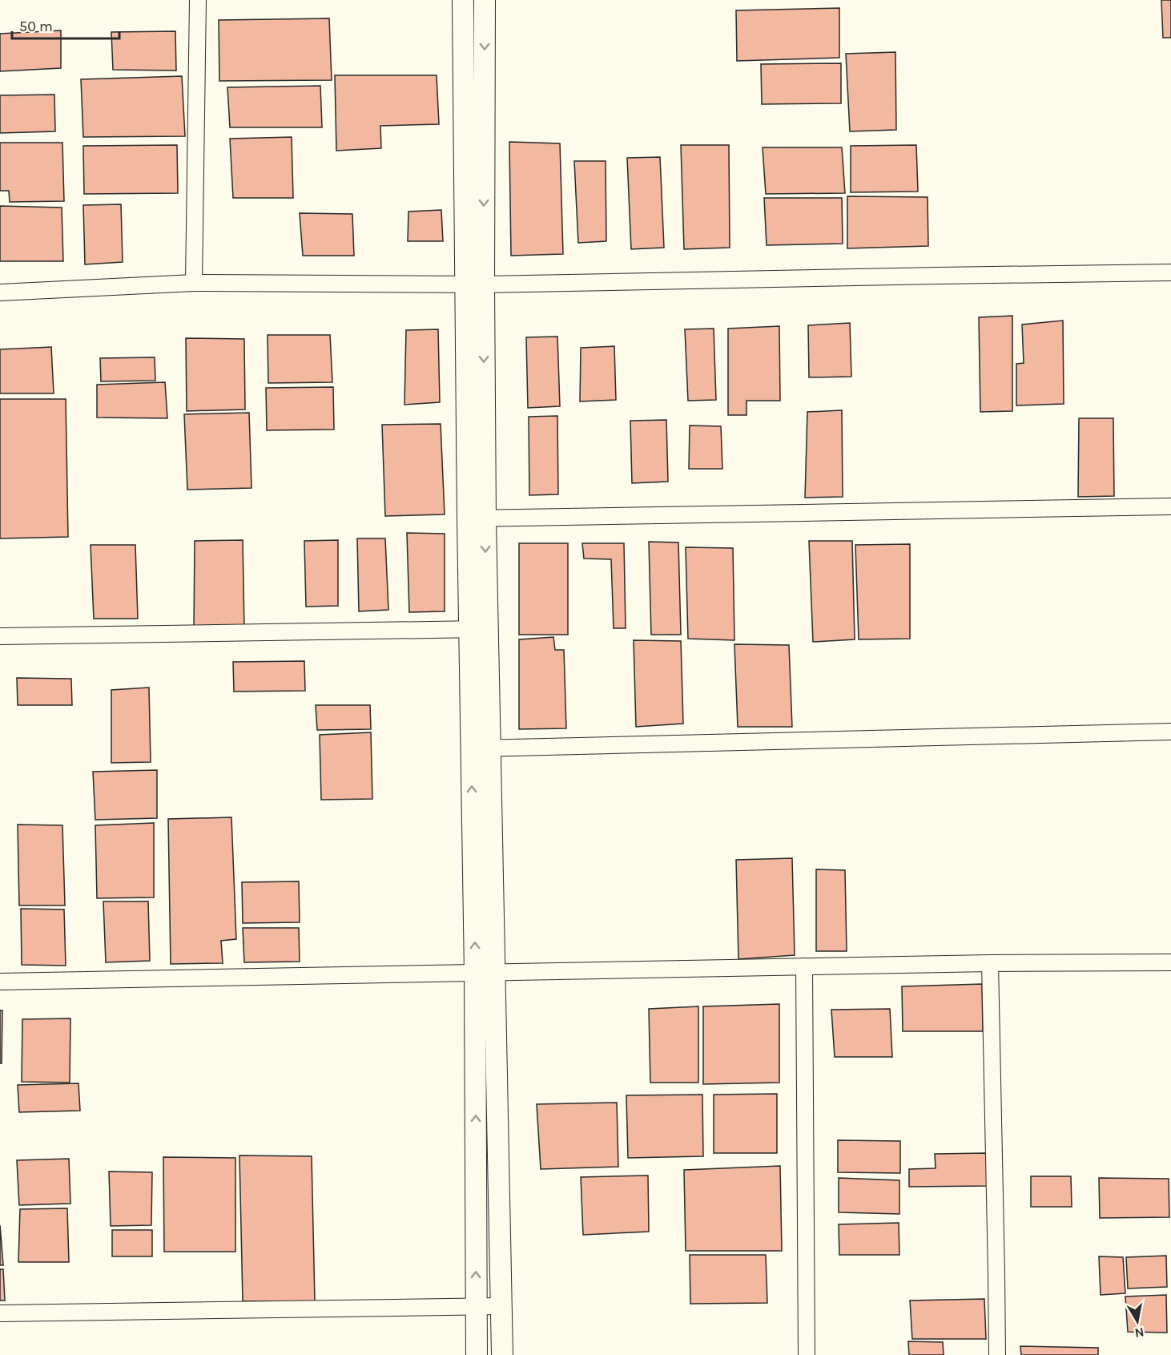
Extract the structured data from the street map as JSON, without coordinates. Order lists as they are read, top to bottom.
{
  "scale_bar": "50 m",
  "north": "bottom"
}
